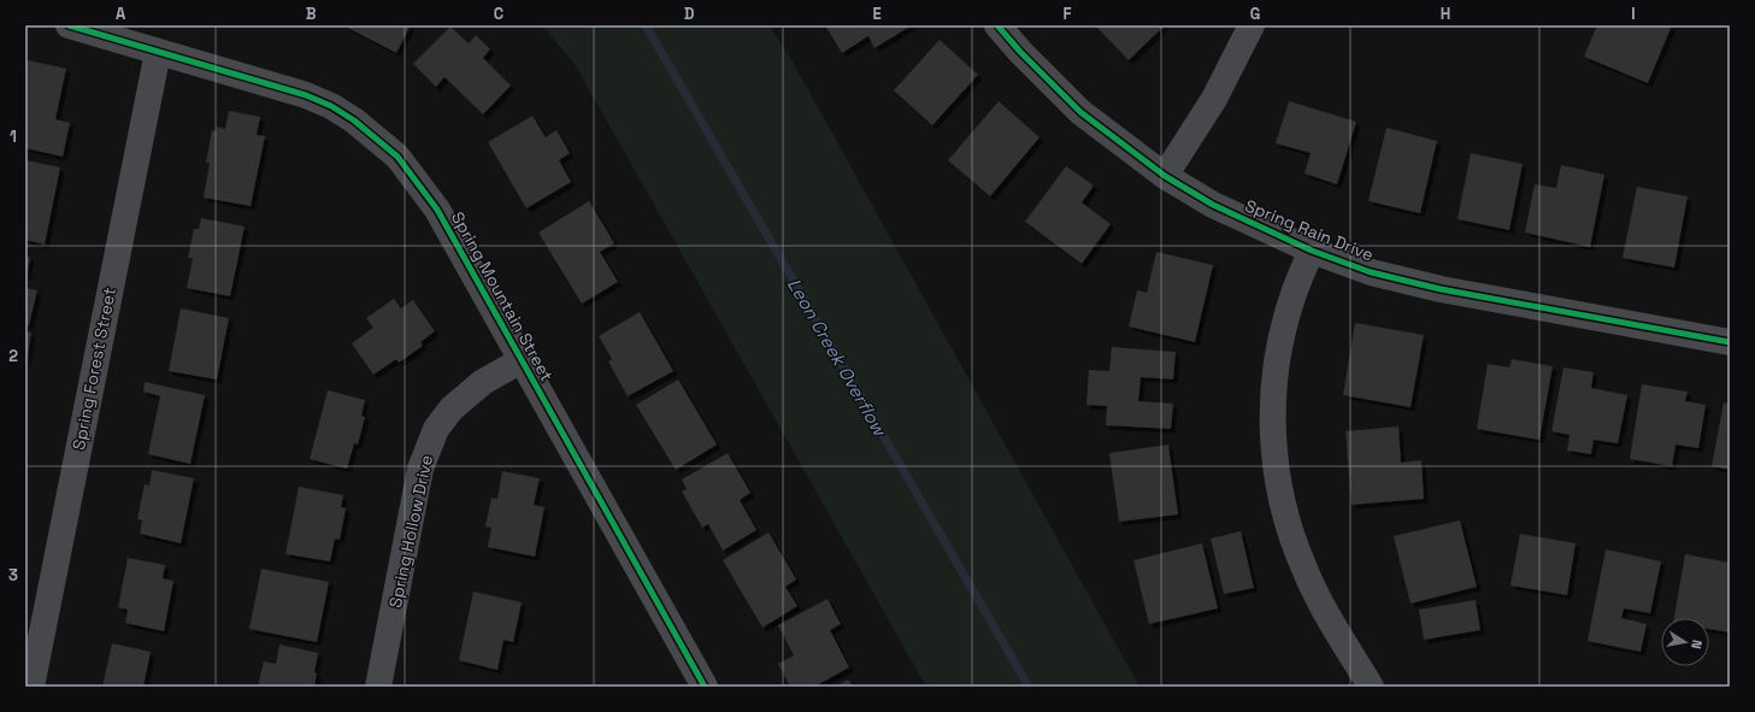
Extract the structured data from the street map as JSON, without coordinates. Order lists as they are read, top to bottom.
{
  "streets": {
    "street": [
      "Spring Rain Drive",
      "Spring Mountain Street",
      "Spring Forest Street",
      "Spring Hollow Drive"
    ]
  },
  "crossings": [
    ["Spring Mountain Street", "Spring Forest Street"],
    ["Spring Mountain Street", "Spring Hollow Drive"]
  ],
  "water": ["Leon Creek Overflow"],
  "north": "right",
  "grid": {
    "columns": [
      "A",
      "B",
      "C",
      "D",
      "E",
      "F",
      "G",
      "H",
      "I"
    ],
    "rows": ["1", "2", "3"]
  }
}
